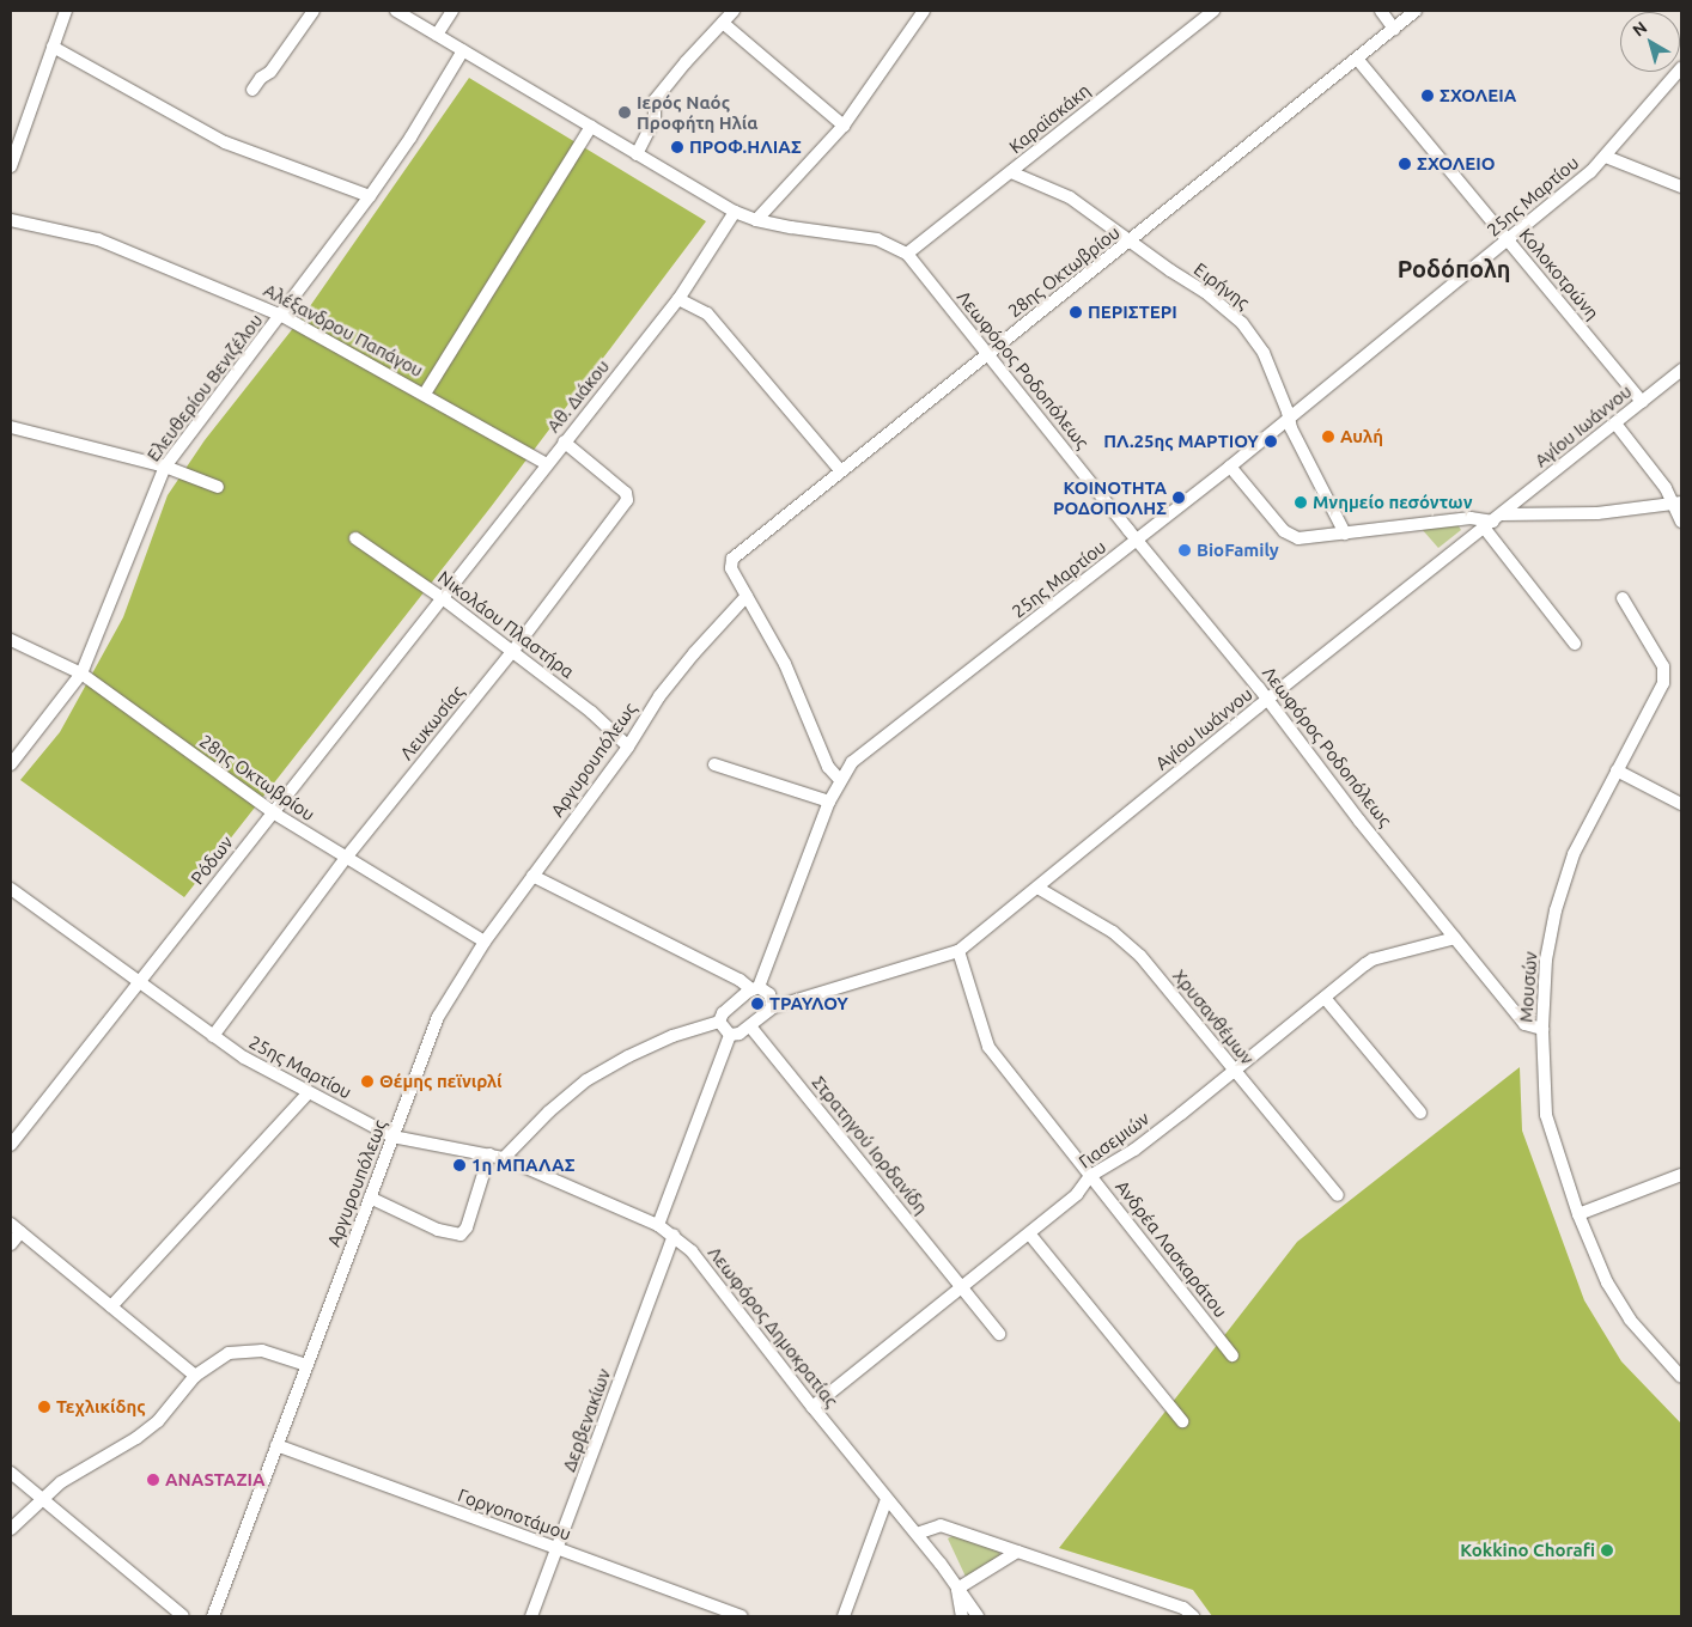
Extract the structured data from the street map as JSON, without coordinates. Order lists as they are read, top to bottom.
{
  "streets": {
    "street": [
      "Καραϊσκάκη",
      "25ης Μαρτίου",
      "28ης Οκτωβρίου",
      "Κολοκοτρώνη",
      "Ειρήνης",
      "Αλέξανδρου Παπάγου",
      "Λεωφόρος Ροδοπόλεως",
      "Ελευθερίου Βενιζέλου",
      "Αθ. Διάκου",
      "Αγίου Ιωάννου",
      "Νικολάου Πλαστήρα",
      "Λευκωσίας",
      "Αργυρουπόλεως",
      "Ρόδων",
      "Μουσών",
      "Χρυσανθέμων",
      "Γιασεμιών",
      "Στρατηγού Ιορδανίδη",
      "Ανδρέα Λασκαράτου",
      "Λεωφόρος Δημοκρατίας",
      "Δερβενακίων",
      "Γοργοποτάμου"
    ]
  },
  "crossings": [
    ["Καραϊσκάκη", "Ειρήνης"],
    ["Καραϊσκάκη", "Λεωφόρος Ροδοπόλεως"],
    ["25ης Μαρτίου", "Κολοκοτρώνη"],
    ["25ης Μαρτίου", "Ειρήνης"],
    ["25ης Μαρτίου", "Λεωφόρος Ροδοπόλεως"],
    ["25ης Μαρτίου", "Λευκωσίας"],
    ["25ης Μαρτίου", "Αργυρουπόλεως"],
    ["25ης Μαρτίου", "Ρόδων"],
    ["25ης Μαρτίου", "Λεωφόρος Δημοκρατίας"],
    ["28ης Οκτωβρίου", "Κολοκοτρώνη"],
    ["28ης Οκτωβρίου", "Ειρήνης"],
    ["28ης Οκτωβρίου", "Λεωφόρος Ροδοπόλεως"],
    ["28ης Οκτωβρίου", "Ελευθερίου Βενιζέλου"],
    ["28ης Οκτωβρίου", "Λευκωσίας"],
    ["28ης Οκτωβρίου", "Αργυρουπόλεως"],
    ["28ης Οκτωβρίου", "Ρόδων"],
    ["Κολοκοτρώνη", "Αγίου Ιωάννου"],
    ["Αλέξανδρου Παπάγου", "Ελευθερίου Βενιζέλου"],
    ["Αλέξανδρου Παπάγου", "Αθ. Διάκου"],
    ["Λεωφόρος Ροδοπόλεως", "Ελευθερίου Βενιζέλου"],
    ["Λεωφόρος Ροδοπόλεως", "Αθ. Διάκου"],
    ["Λεωφόρος Ροδοπόλεως", "Αγίου Ιωάννου"],
    ["Λεωφόρος Ροδοπόλεως", "Μουσών"],
    ["Λεωφόρος Ροδοπόλεως", "Γιασεμιών"],
    ["Αθ. Διάκου", "Νικολάου Πλαστήρα"],
    ["Αθ. Διάκου", "Λευκωσίας"],
    ["Αθ. Διάκου", "Ρόδων"],
    ["Αγίου Ιωάννου", "Χρυσανθέμων"],
    ["Αγίου Ιωάννου", "Ανδρέα Λασκαράτου"],
    ["Νικολάου Πλαστήρα", "Λευκωσίας"],
    ["Νικολάου Πλαστήρα", "Αργυρουπόλεως"],
    ["Νικολάου Πλαστήρα", "Ρόδων"],
    ["Αργυρουπόλεως", "Γοργοποτάμου"],
    ["Χρυσανθέμων", "Γιασεμιών"],
    ["Γιασεμιών", "Στρατηγού Ιορδανίδη"],
    ["Γιασεμιών", "Ανδρέα Λασκαράτου"],
    ["Γιασεμιών", "Λεωφόρος Δημοκρατίας"],
    ["Λεωφόρος Δημοκρατίας", "Δερβενακίων"],
    ["Δερβενακίων", "Γοργοποτάμου"]
  ],
  "districts": ["Ροδόπολη"],
  "places": [
    "ΣΧΟΛΕΙΑ",
    "Ιερός Ναός Προφήτη Ηλία",
    "ΠΡΟΦ.ΗΛΙΑΣ",
    "ΣΧΟΛΕΙΟ",
    "ΠΕΡΙΣΤΕΡΙ",
    "Αυλή",
    "ΠΛ.25ης ΜΑΡΤΙΟΥ",
    "ΚΟΙΝΟΤΗΤΑ ΡΟΔΟΠΟΛΗΣ",
    "Μνημείο πεσόντων",
    "BioFamily",
    "ΤΡΑΥΛΟΥ",
    "Θέμης πεϊνιρλί",
    "1η ΜΠΑΛΑΣ",
    "Τεχλικίδης",
    "ANASTAZIA",
    "Kokkino Chorafi"
  ],
  "north": "top left"
}
